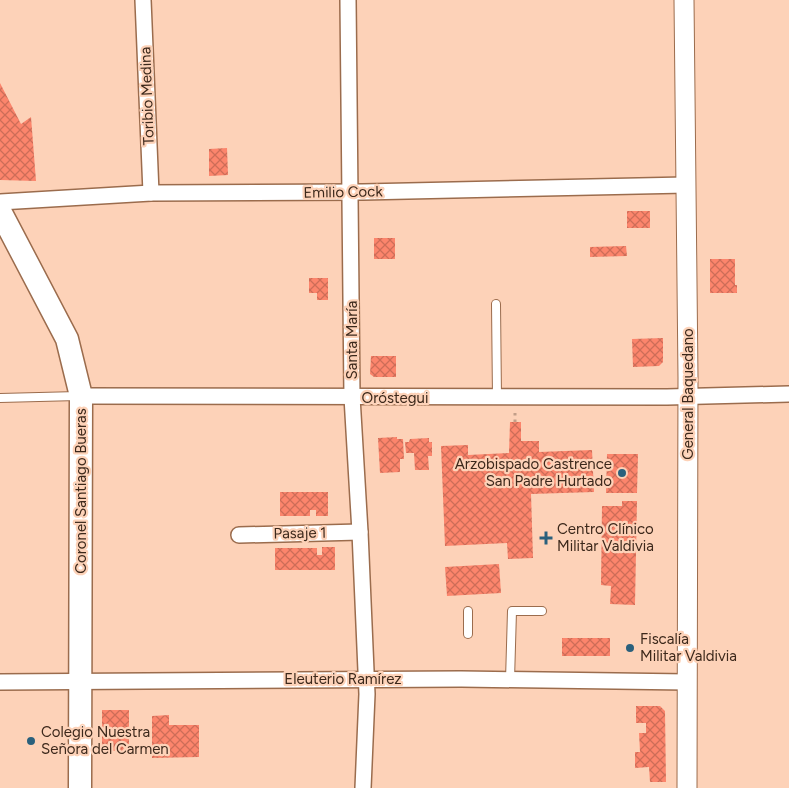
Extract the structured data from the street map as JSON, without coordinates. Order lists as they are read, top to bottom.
{
  "streets": {
    "main road": ["Coronel Santiago Bueras"],
    "street": [
      "Toribio Medina",
      "Emilio Cock",
      "Santa María",
      "General Baquedano",
      "Oróstegui",
      "Pasaje 1",
      "Eleuterio Ramírez"
    ]
  },
  "crossings": [
    ["Toribio Medina", "Emilio Cock"],
    ["Emilio Cock", "Santa María"],
    ["Emilio Cock", "General Baquedano"],
    ["Santa María", "Oróstegui"],
    ["Santa María", "Pasaje 1"],
    ["Santa María", "Eleuterio Ramírez"],
    ["General Baquedano", "Oróstegui"],
    ["General Baquedano", "Eleuterio Ramírez"],
    ["Oróstegui", "Coronel Santiago Bueras"],
    ["Coronel Santiago Bueras", "Eleuterio Ramírez"]
  ],
  "places": {
    "other": ["Arzobispado Castrence San Padre Hurtado", "Fiscalía Militar Valdivia", "Colegio Nuestra Señora del Carmen"],
    "health": ["Centro Clínico Militar Valdivia"]
  }
}
